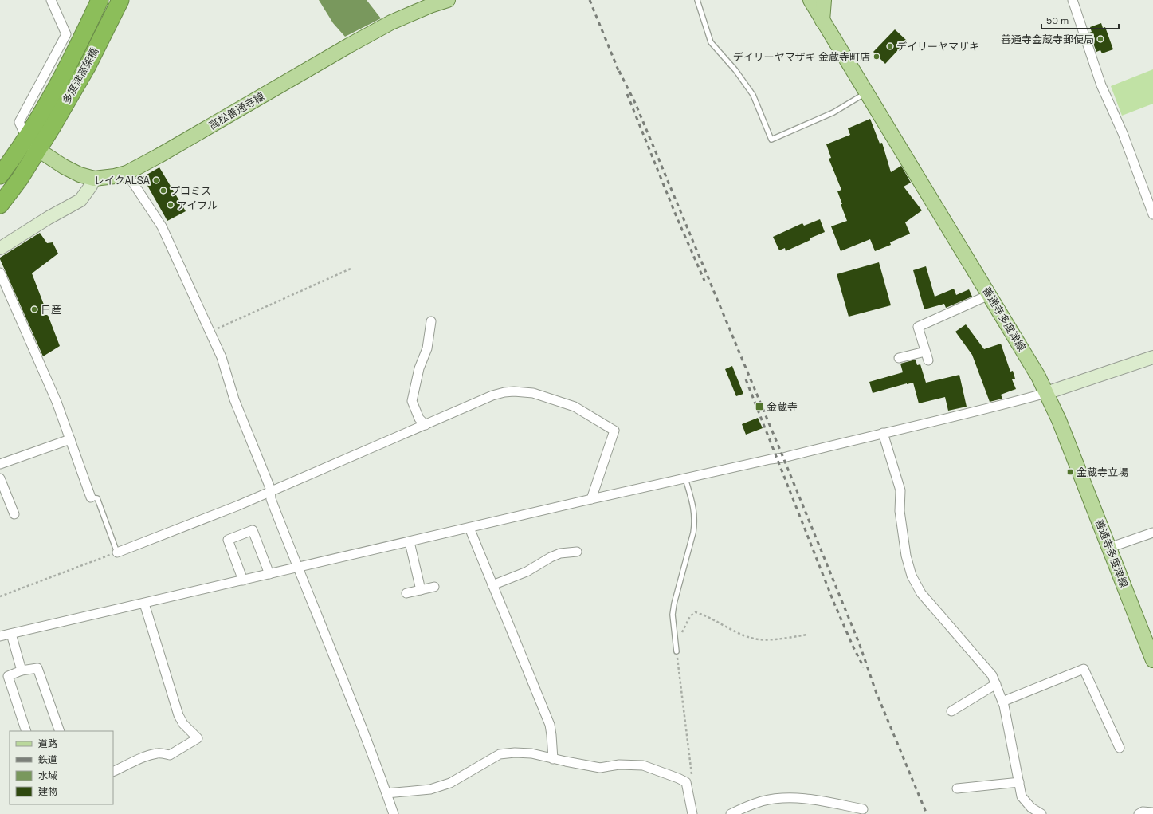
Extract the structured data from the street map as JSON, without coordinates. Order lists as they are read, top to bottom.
{
  "streets": {
    "highway": ["多度津高架橋"],
    "main road": ["高松善通寺線", "善通寺多度津線"]
  },
  "crossings": [
    ["多度津高架橋", "高松善通寺線"]
  ],
  "places": {
    "other": [
      "善通寺金蔵寺郵便局",
      "デイリーヤマザキ",
      "デイリーヤマザキ 金蔵寺町店",
      "レイクALSA",
      "プロミス",
      "アイフル",
      "日産"
    ],
    "transit": ["金蔵寺", "金蔵寺立場"]
  },
  "legend": [
    "道路",
    "鉄道",
    "水域",
    "建物"
  ],
  "scale_bar": "50 m"
}
